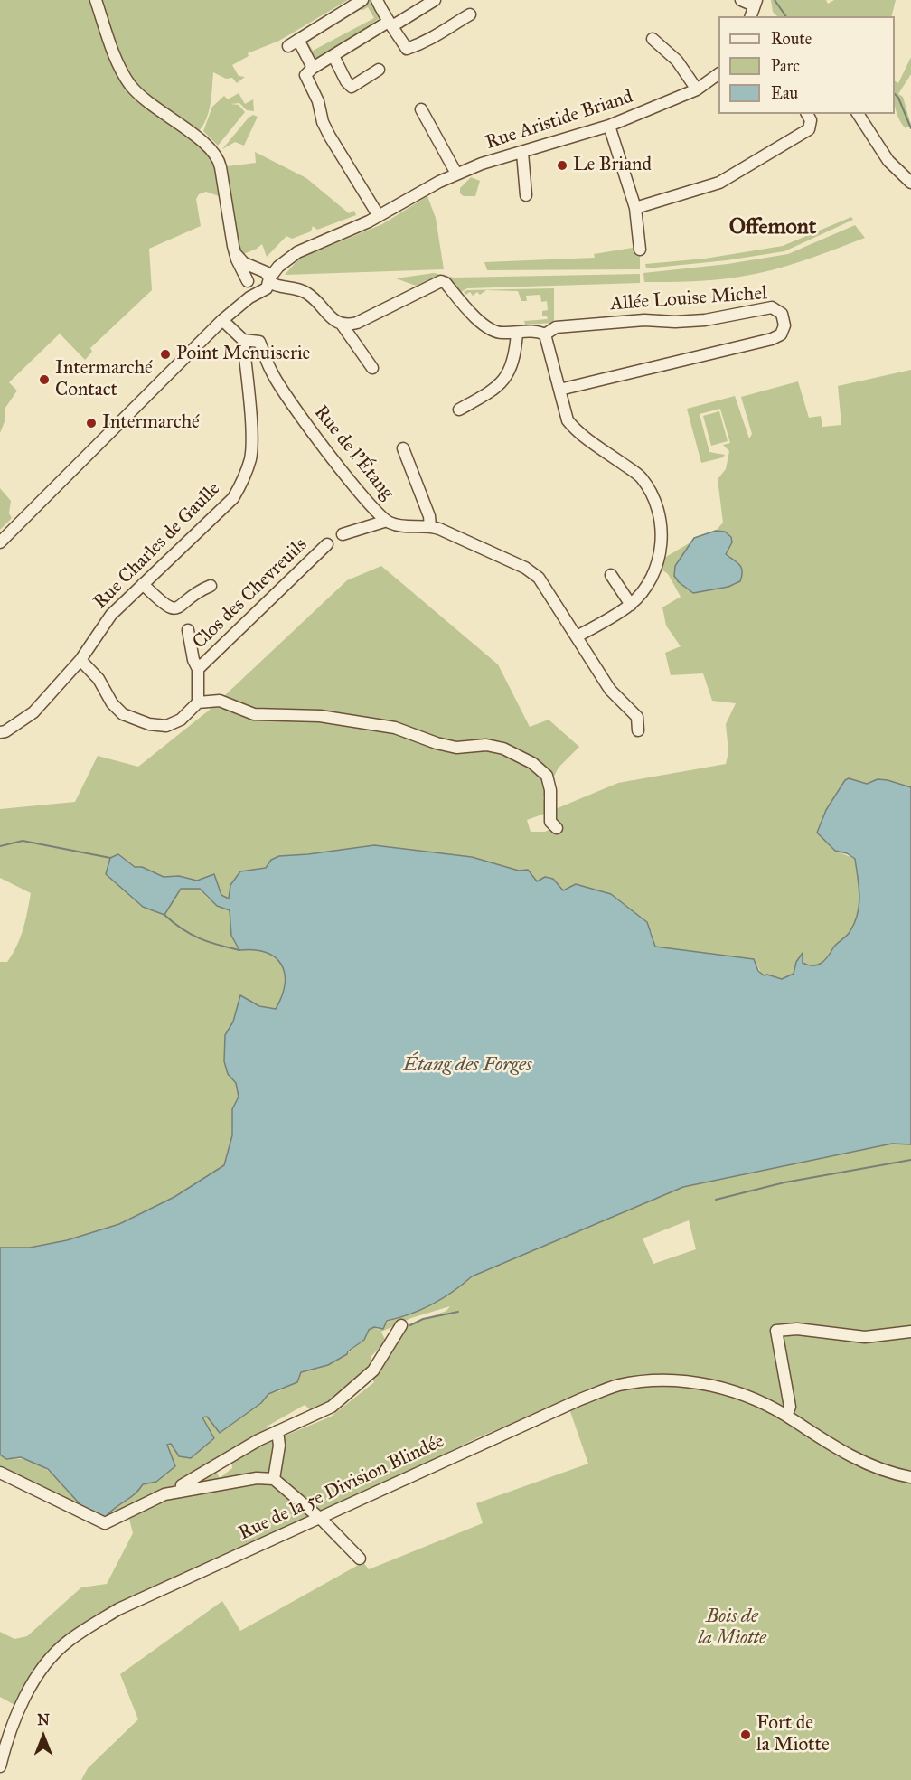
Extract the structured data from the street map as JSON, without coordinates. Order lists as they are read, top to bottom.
{
  "streets": {
    "street": [
      "Rue Aristide Briand",
      "Allée Louise Michel",
      "Rue de l'Étang",
      "Rue Charles de Gaulle",
      "Clos des Chevreuils",
      "Rue de la 5e Division Blindée"
    ]
  },
  "crossings": [
    ["Rue de l'Étang", "Rue Charles de Gaulle"]
  ],
  "districts": ["Offemont"],
  "water": ["Étang des Forges"],
  "parks": ["Bois de la Miotte"],
  "places": [
    "Le Briand",
    "Point Menuiserie",
    "Intermarché Contact",
    "Intermarché",
    "Fort de la Miotte"
  ],
  "legend": ["Route", "Parc", "Eau"],
  "north": "top"
}
